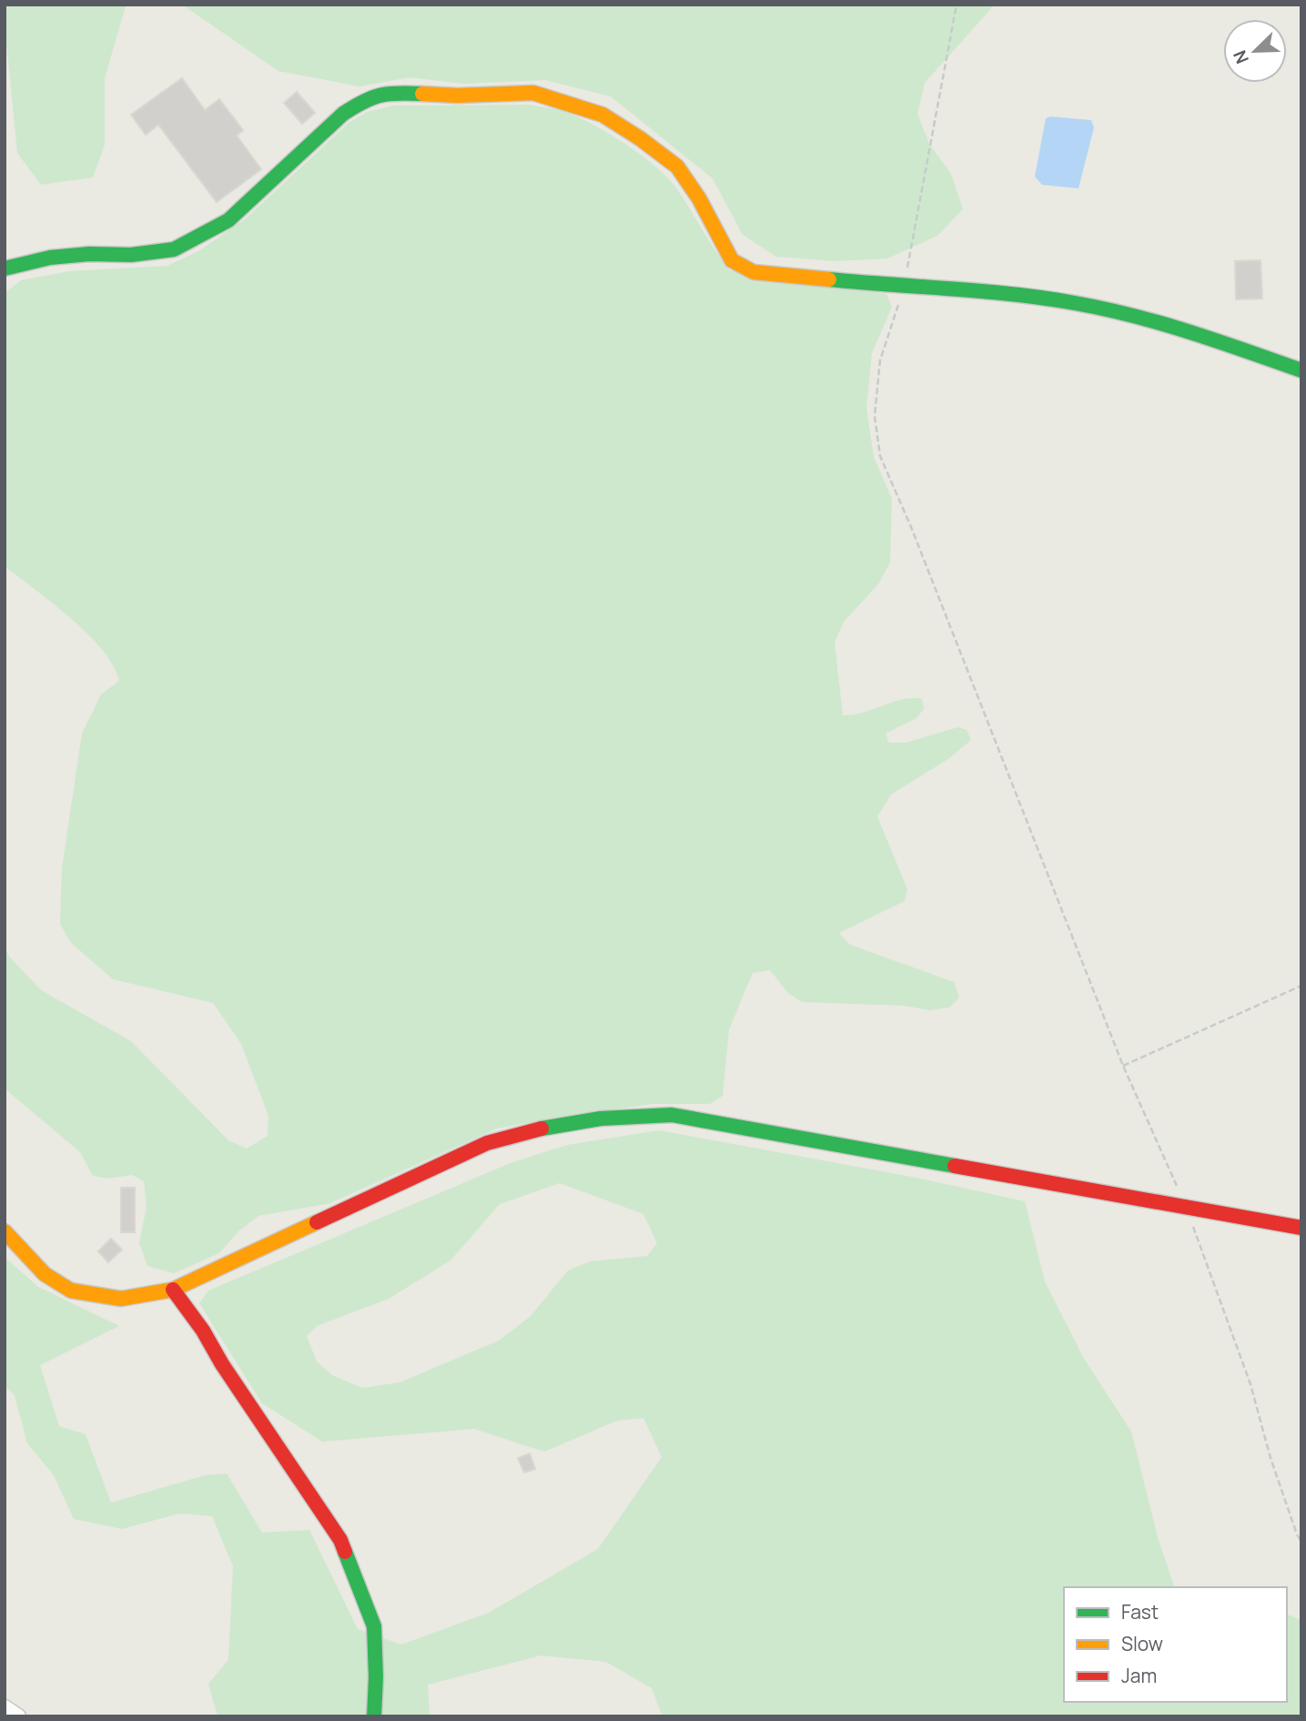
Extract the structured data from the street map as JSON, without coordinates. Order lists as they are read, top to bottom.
{
  "legend": ["Fast", "Slow", "Jam"],
  "north": "bottom left"
}
